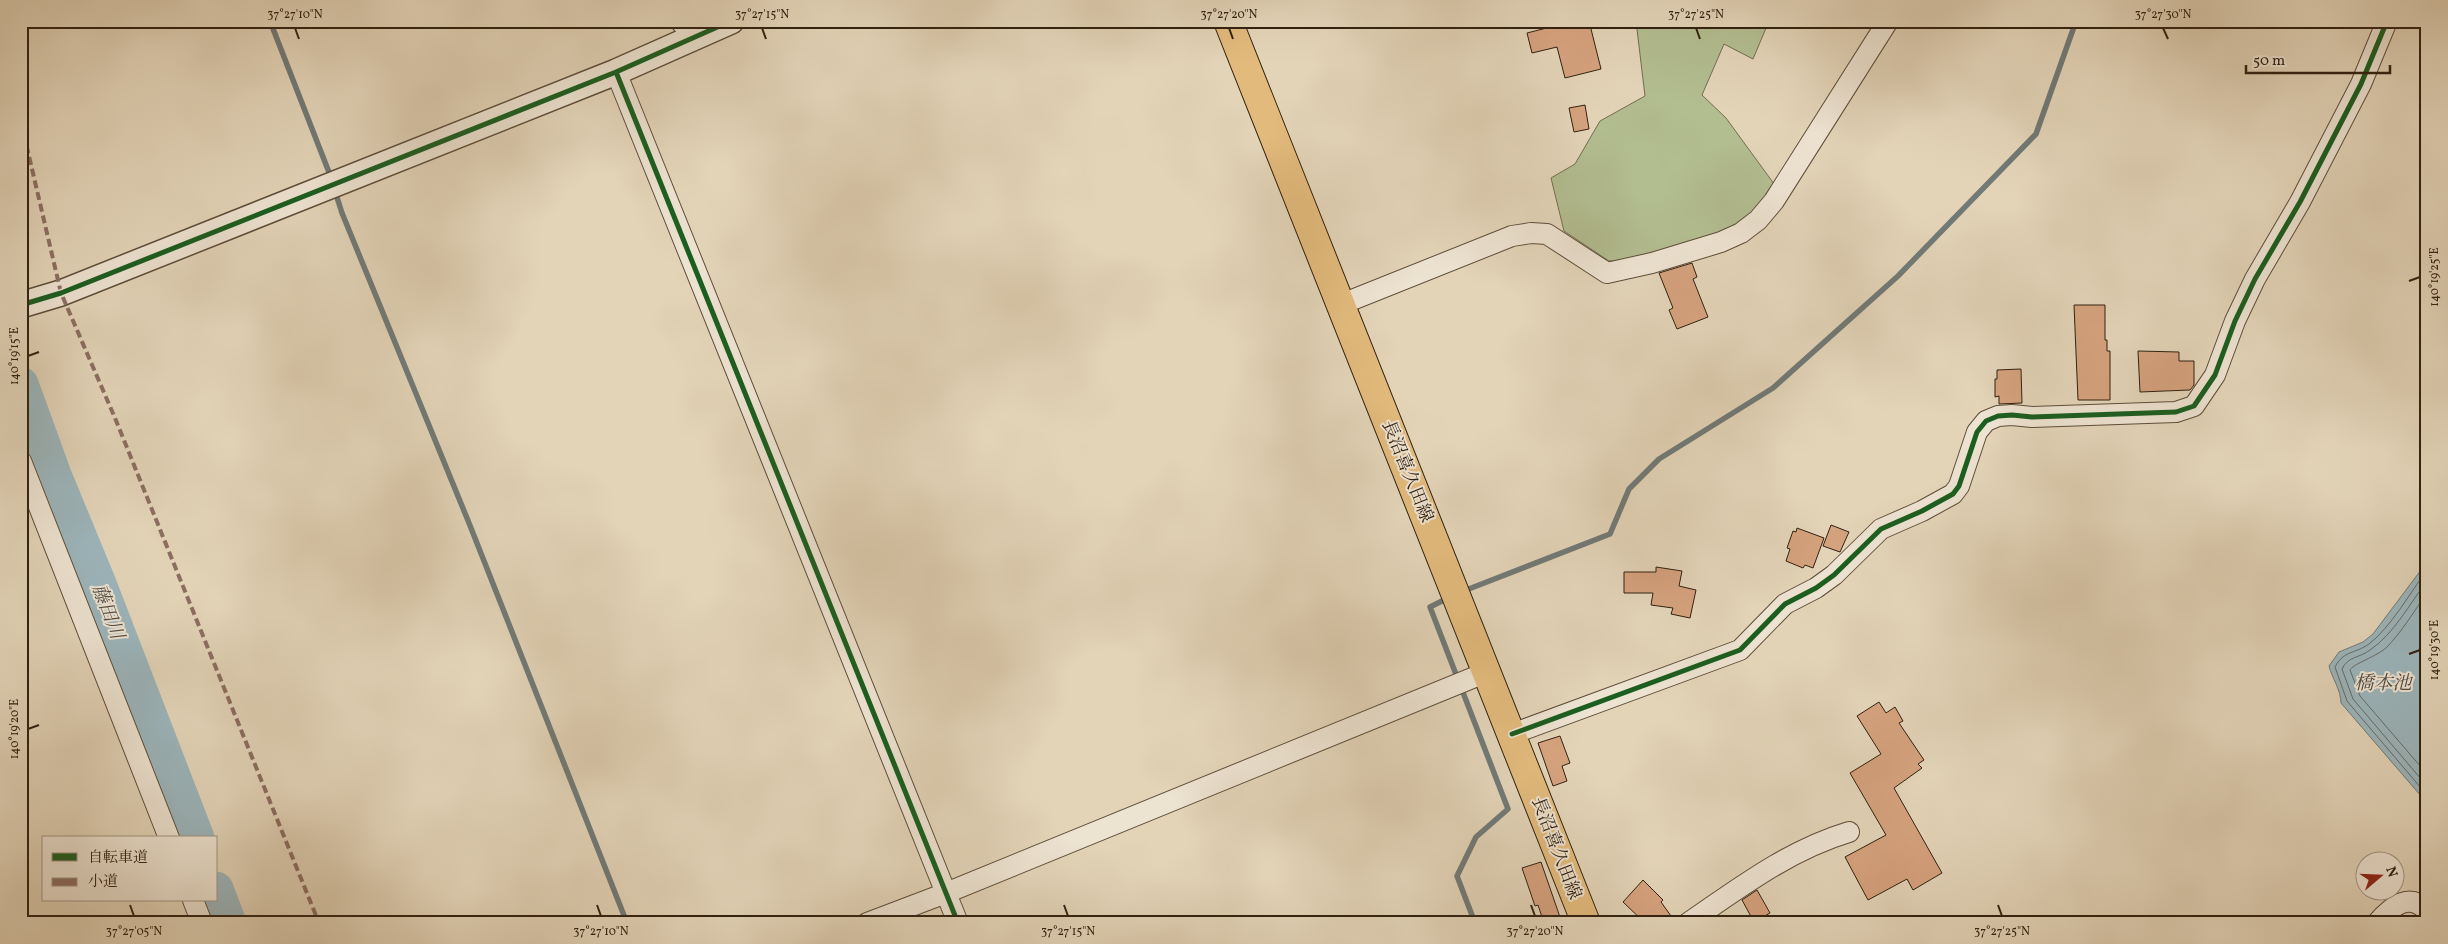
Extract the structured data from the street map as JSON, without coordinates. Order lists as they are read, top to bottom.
{
  "streets": {
    "main road": ["長沼喜久田線"]
  },
  "water": ["藤田川", "橋本池"],
  "legend": ["自転車道", "小道"],
  "scale_bar": "50 m",
  "north": "right",
  "coordinates": [
    "37°27'10\"N",
    "37°27'15\"N",
    "37°27'20\"N",
    "37°27'25\"N",
    "37°27'30\"N",
    "140°19'25\"E",
    "140°19'15\"E",
    "140°19'30\"E",
    "140°19'20\"E",
    "37°27'05\"N"
  ]
}
